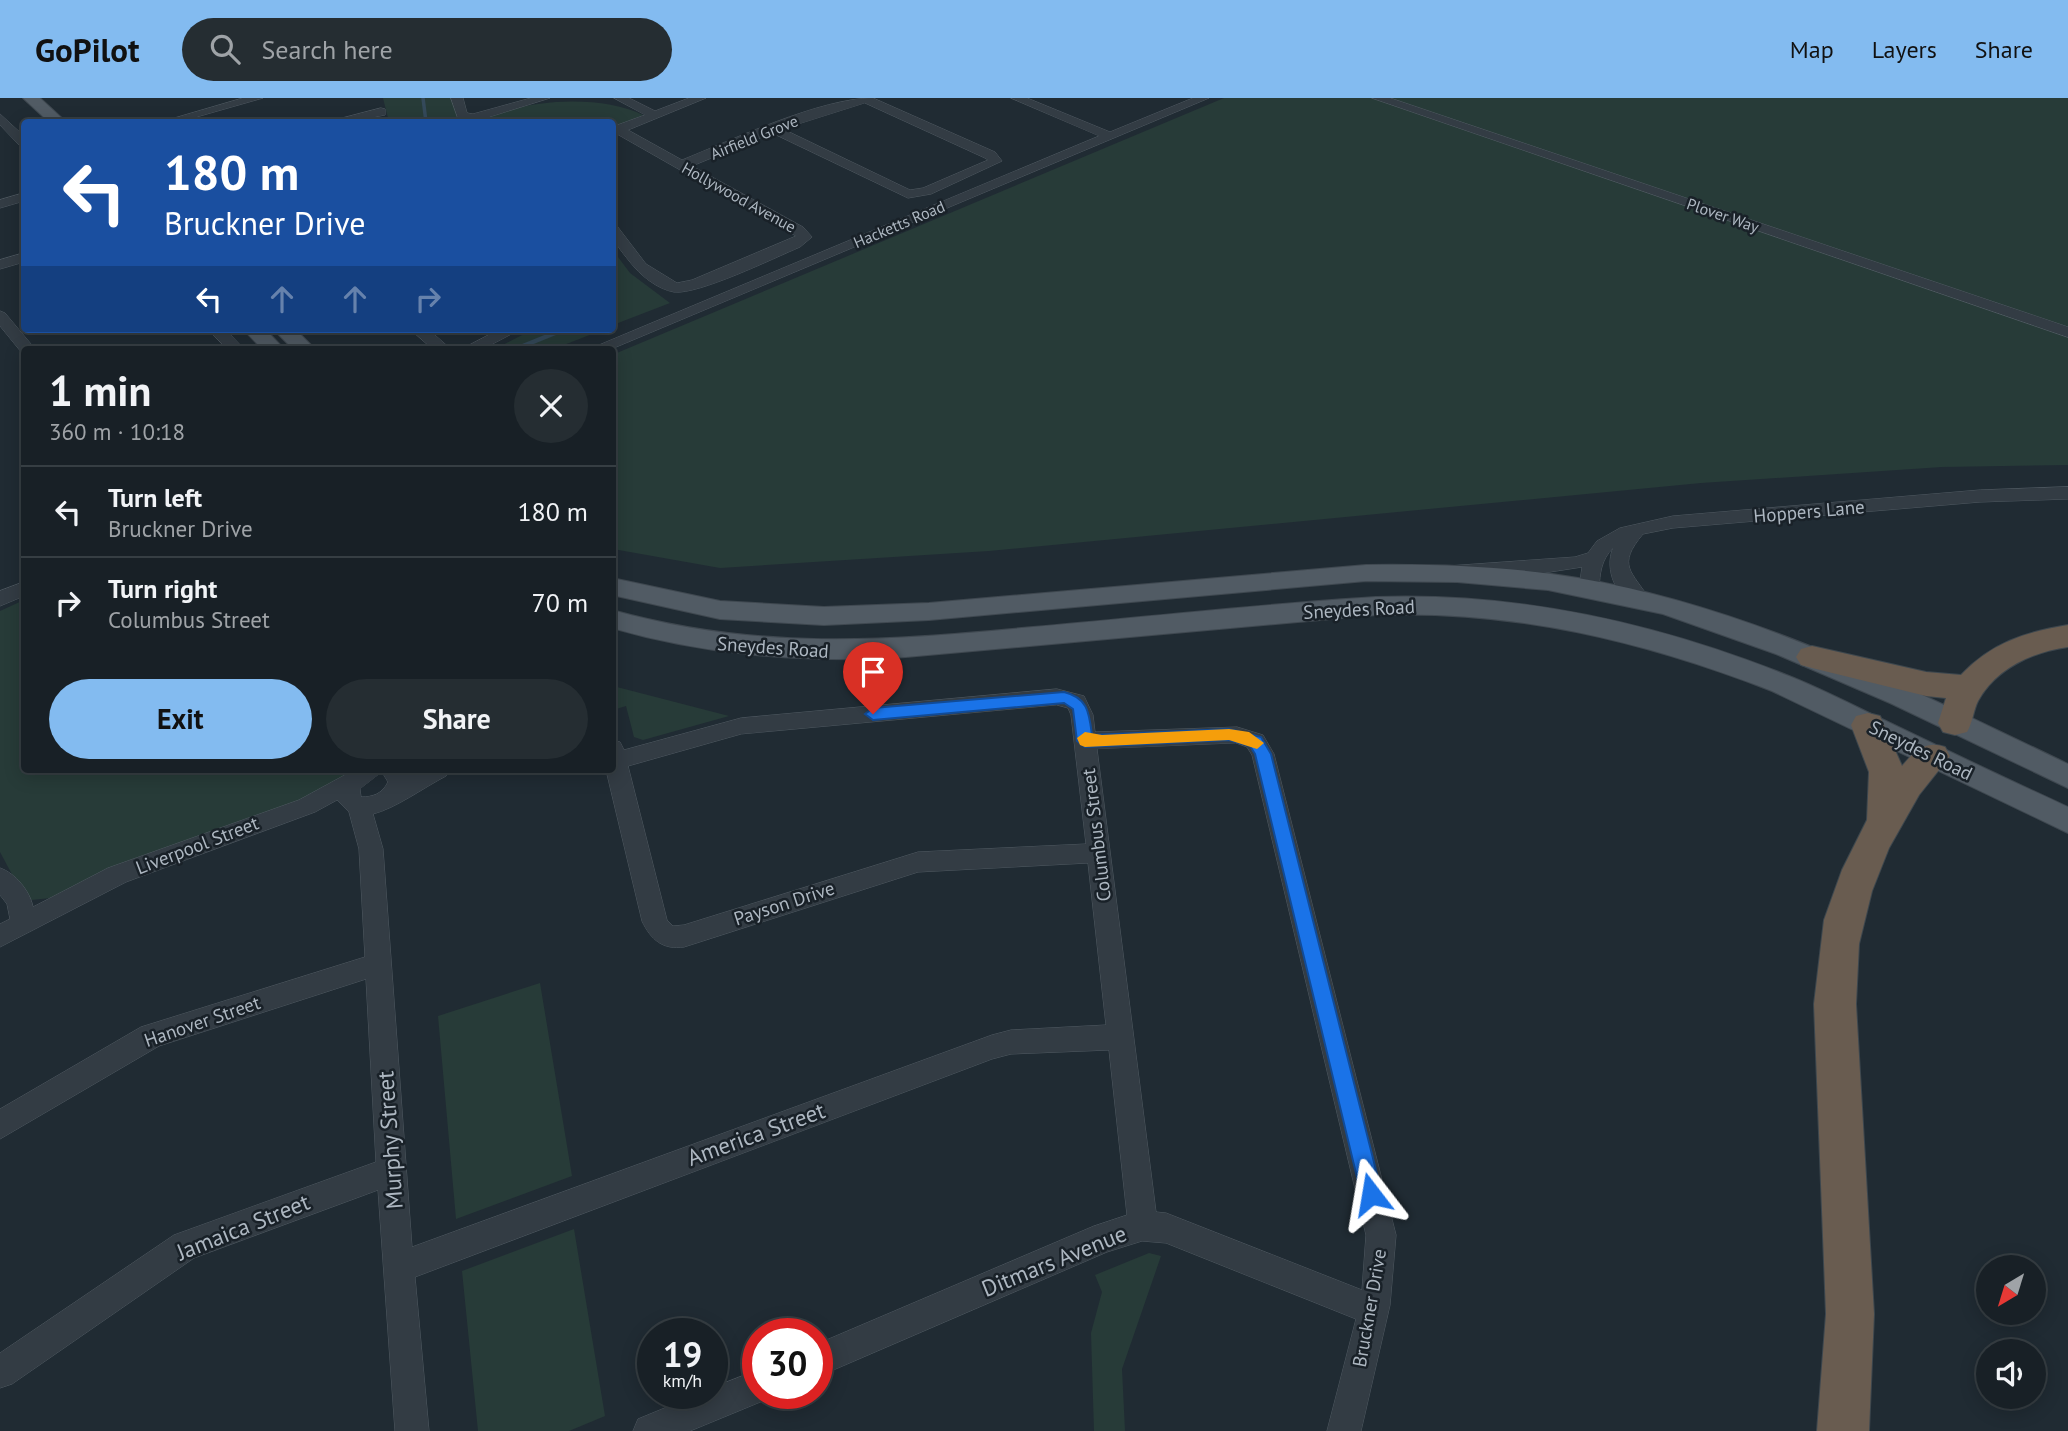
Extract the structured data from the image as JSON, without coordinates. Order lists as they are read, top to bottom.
{
  "streets": {
    "main road": ["Sneydes Road"],
    "street": [
      "Airfield Grove",
      "Hollywood Avenue",
      "Plover Way",
      "Hacketts Road",
      "Hoppers Lane",
      "Columbus Street",
      "Liverpool Street",
      "Payson Drive",
      "Hanover Street",
      "America Street",
      "Murphy Street",
      "Jamaica Street",
      "Ditmars Avenue",
      "Bruckner Drive"
    ]
  },
  "crossings": [
    ["Airfield Grove", "Hollywood Avenue"],
    ["Columbus Street", "Payson Drive"],
    ["Columbus Street", "America Street"],
    ["Columbus Street", "Ditmars Avenue"],
    ["Columbus Street", "Bruckner Drive"],
    ["Liverpool Street", "Murphy Street"],
    ["Hanover Street", "Murphy Street"],
    ["America Street", "Murphy Street"],
    ["Murphy Street", "Jamaica Street"],
    ["Ditmars Avenue", "Bruckner Drive"]
  ],
  "north": "bottom left",
  "page": {
    "header": "GoPilot",
    "search": "Search here",
    "nav": ["Map", "Layers", "Share"],
    "turn": ["180 m", "Bruckner Drive"],
    "heading": ["1 min", "360 m · 10:18"],
    "list": [
      {
        "name": "Turn left",
        "note": "Bruckner Drive",
        "value": "180 m"
      },
      {
        "name": "Turn right",
        "note": "Columbus Street",
        "value": "70 m"
      }
    ],
    "buttons": ["Exit", "Share"],
    "speed": "19 km/h",
    "limit": "30"
  }
}
